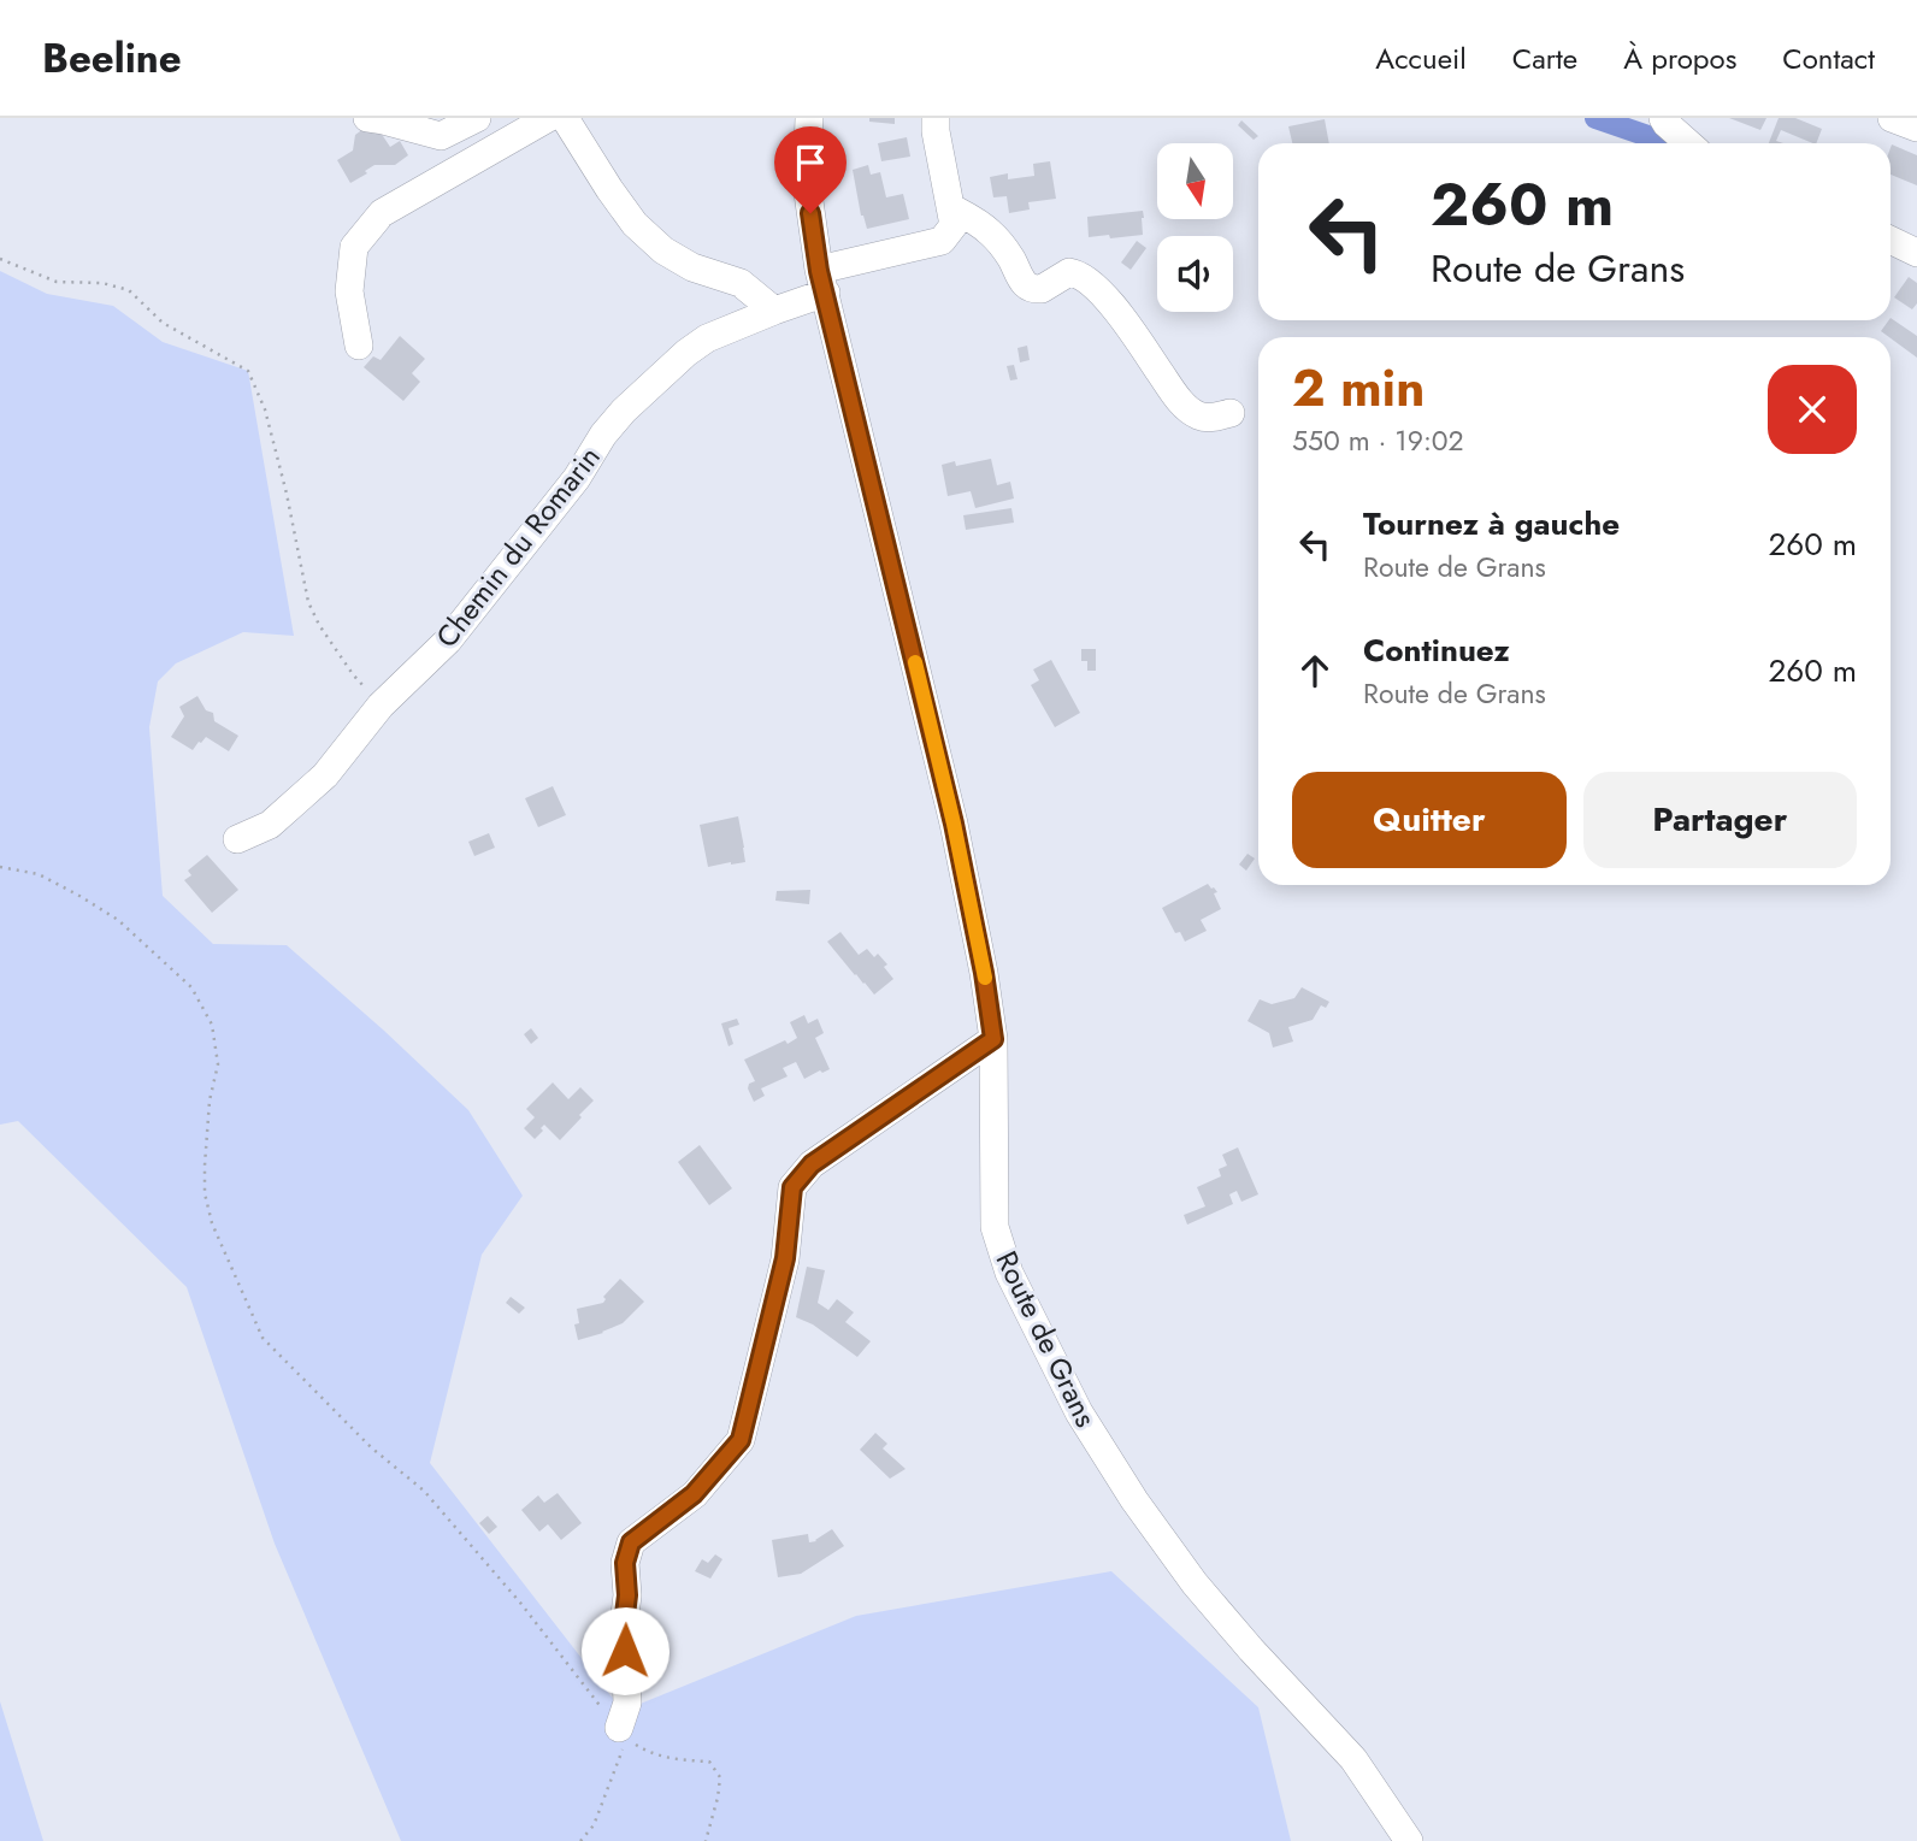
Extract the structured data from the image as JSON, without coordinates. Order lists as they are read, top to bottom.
{
  "streets": {
    "street": ["Chemin du Romarin", "Route de Grans"]
  },
  "crossings": [
    ["Chemin du Romarin", "Route de Grans"]
  ],
  "north": "bottom",
  "page": {
    "header": "Beeline",
    "nav": [
      "Accueil",
      "Carte",
      "À propos",
      "Contact"
    ],
    "turn": ["260 m", "Route de Grans"],
    "heading": ["2 min", "550 m · 19:02"],
    "list": [
      {
        "name": "Tournez à gauche",
        "note": "Route de Grans",
        "value": "260 m"
      },
      {
        "name": "Continuez",
        "note": "Route de Grans",
        "value": "260 m"
      }
    ],
    "buttons": ["Quitter", "Partager"]
  }
}
